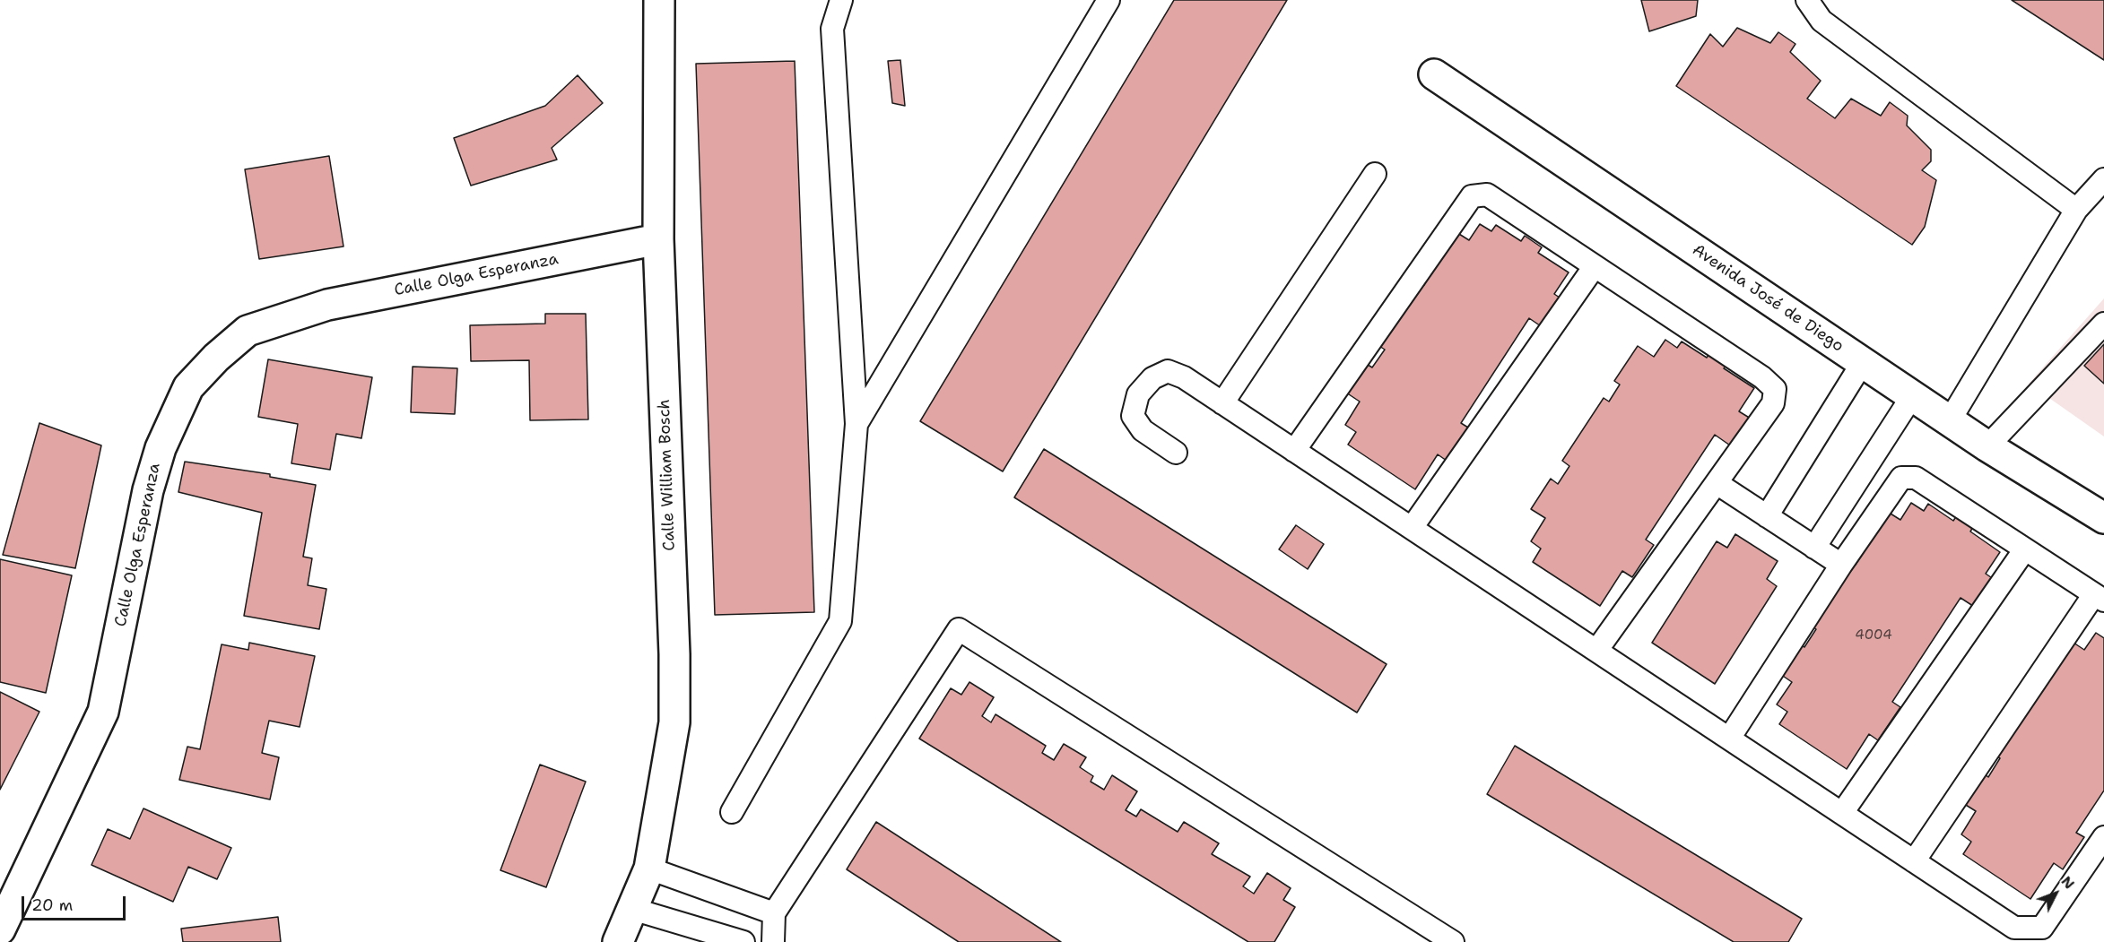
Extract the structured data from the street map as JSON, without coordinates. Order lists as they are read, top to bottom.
{
  "streets": {
    "street": ["Calle Olga Esperanza", "Avenida José de Diego", "Calle William Bosch"]
  },
  "crossings": [
    ["Calle Olga Esperanza", "Calle William Bosch"]
  ],
  "house_numbers": ["4004"],
  "scale_bar": "20 m",
  "north": "top right"
}
